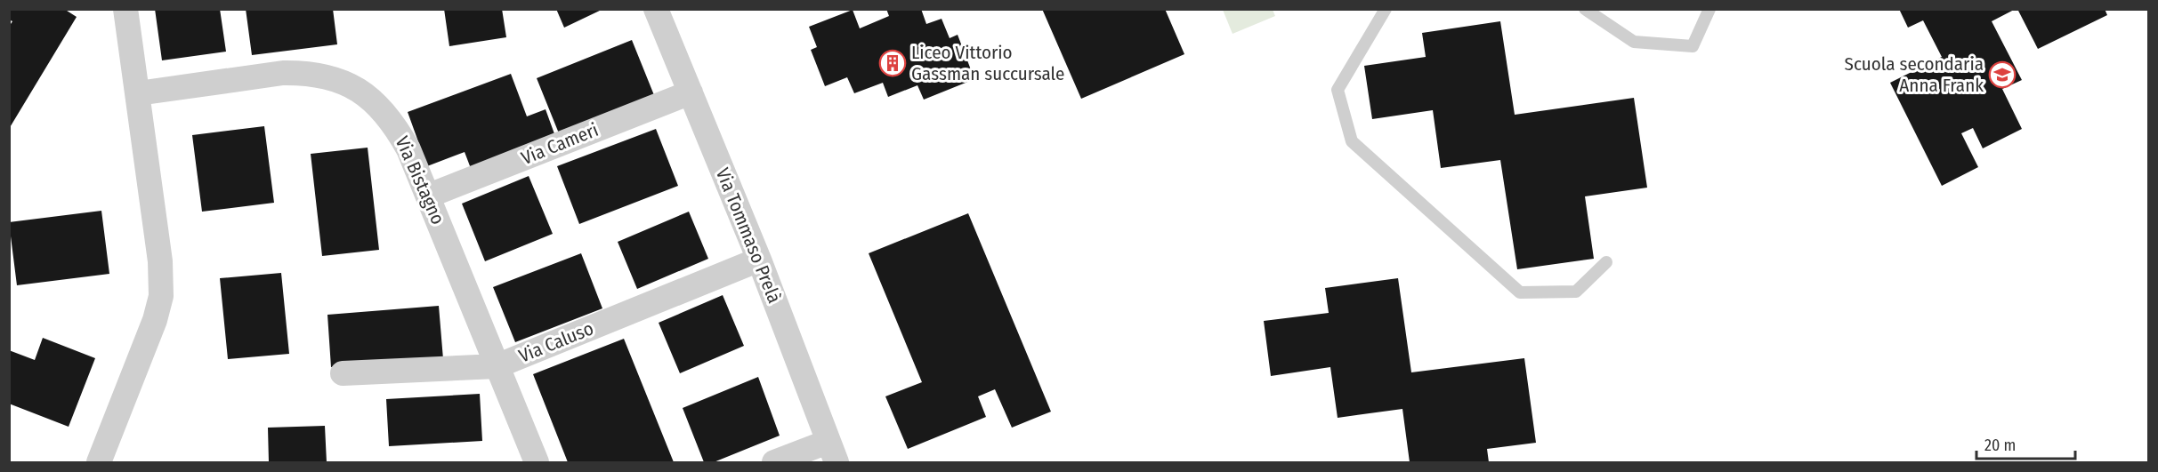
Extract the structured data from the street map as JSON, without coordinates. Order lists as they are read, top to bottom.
{
  "streets": {
    "street": [
      "Via Cameri",
      "Via Bistagno",
      "Via Tommaso Prelà",
      "Via Caluso"
    ]
  },
  "crossings": [
    ["Via Cameri", "Via Bistagno"],
    ["Via Cameri", "Via Tommaso Prelà"],
    ["Via Bistagno", "Via Caluso"],
    ["Via Tommaso Prelà", "Via Caluso"]
  ],
  "places": {
    "building": ["Liceo Vittorio Gassman succursale"],
    "school or university": ["Scuola secondaria Anna Frank"]
  },
  "scale_bar": "20 m"
}
